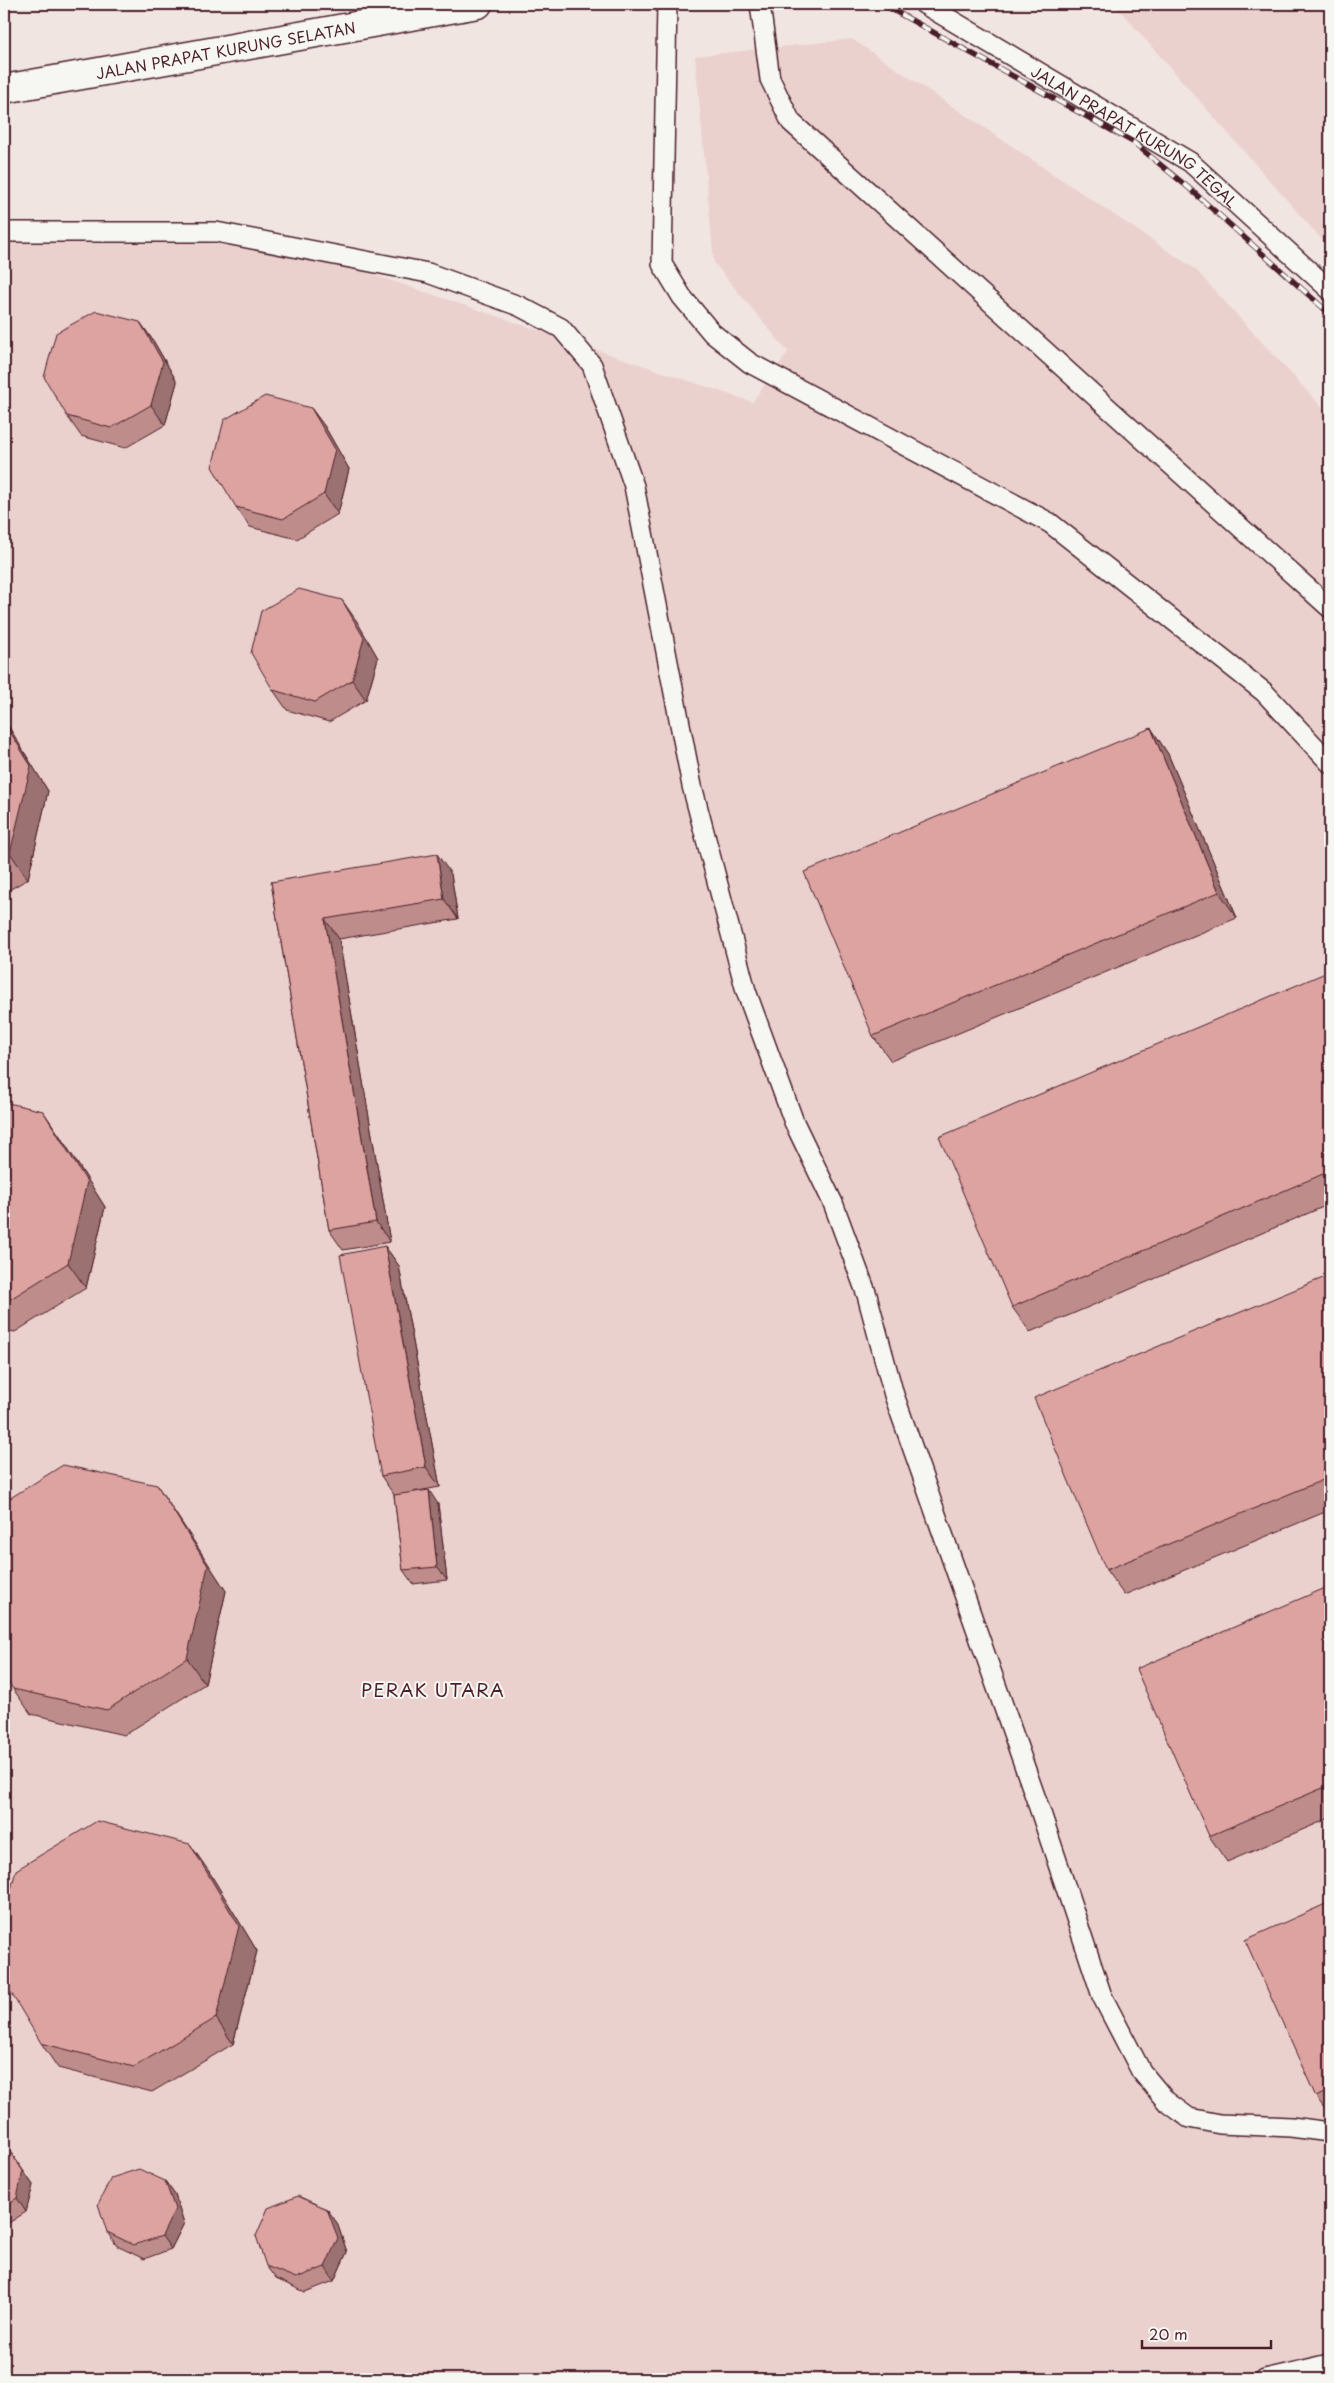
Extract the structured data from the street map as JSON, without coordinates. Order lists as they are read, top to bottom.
{
  "streets": {
    "street": ["JALAN PRAPAT KURUNG SELATAN"],
    "lane": ["JALAN PRAPAT KURUNG TEGAL"]
  },
  "districts": ["PERAK UTARA"],
  "scale_bar": "20 m"
}
